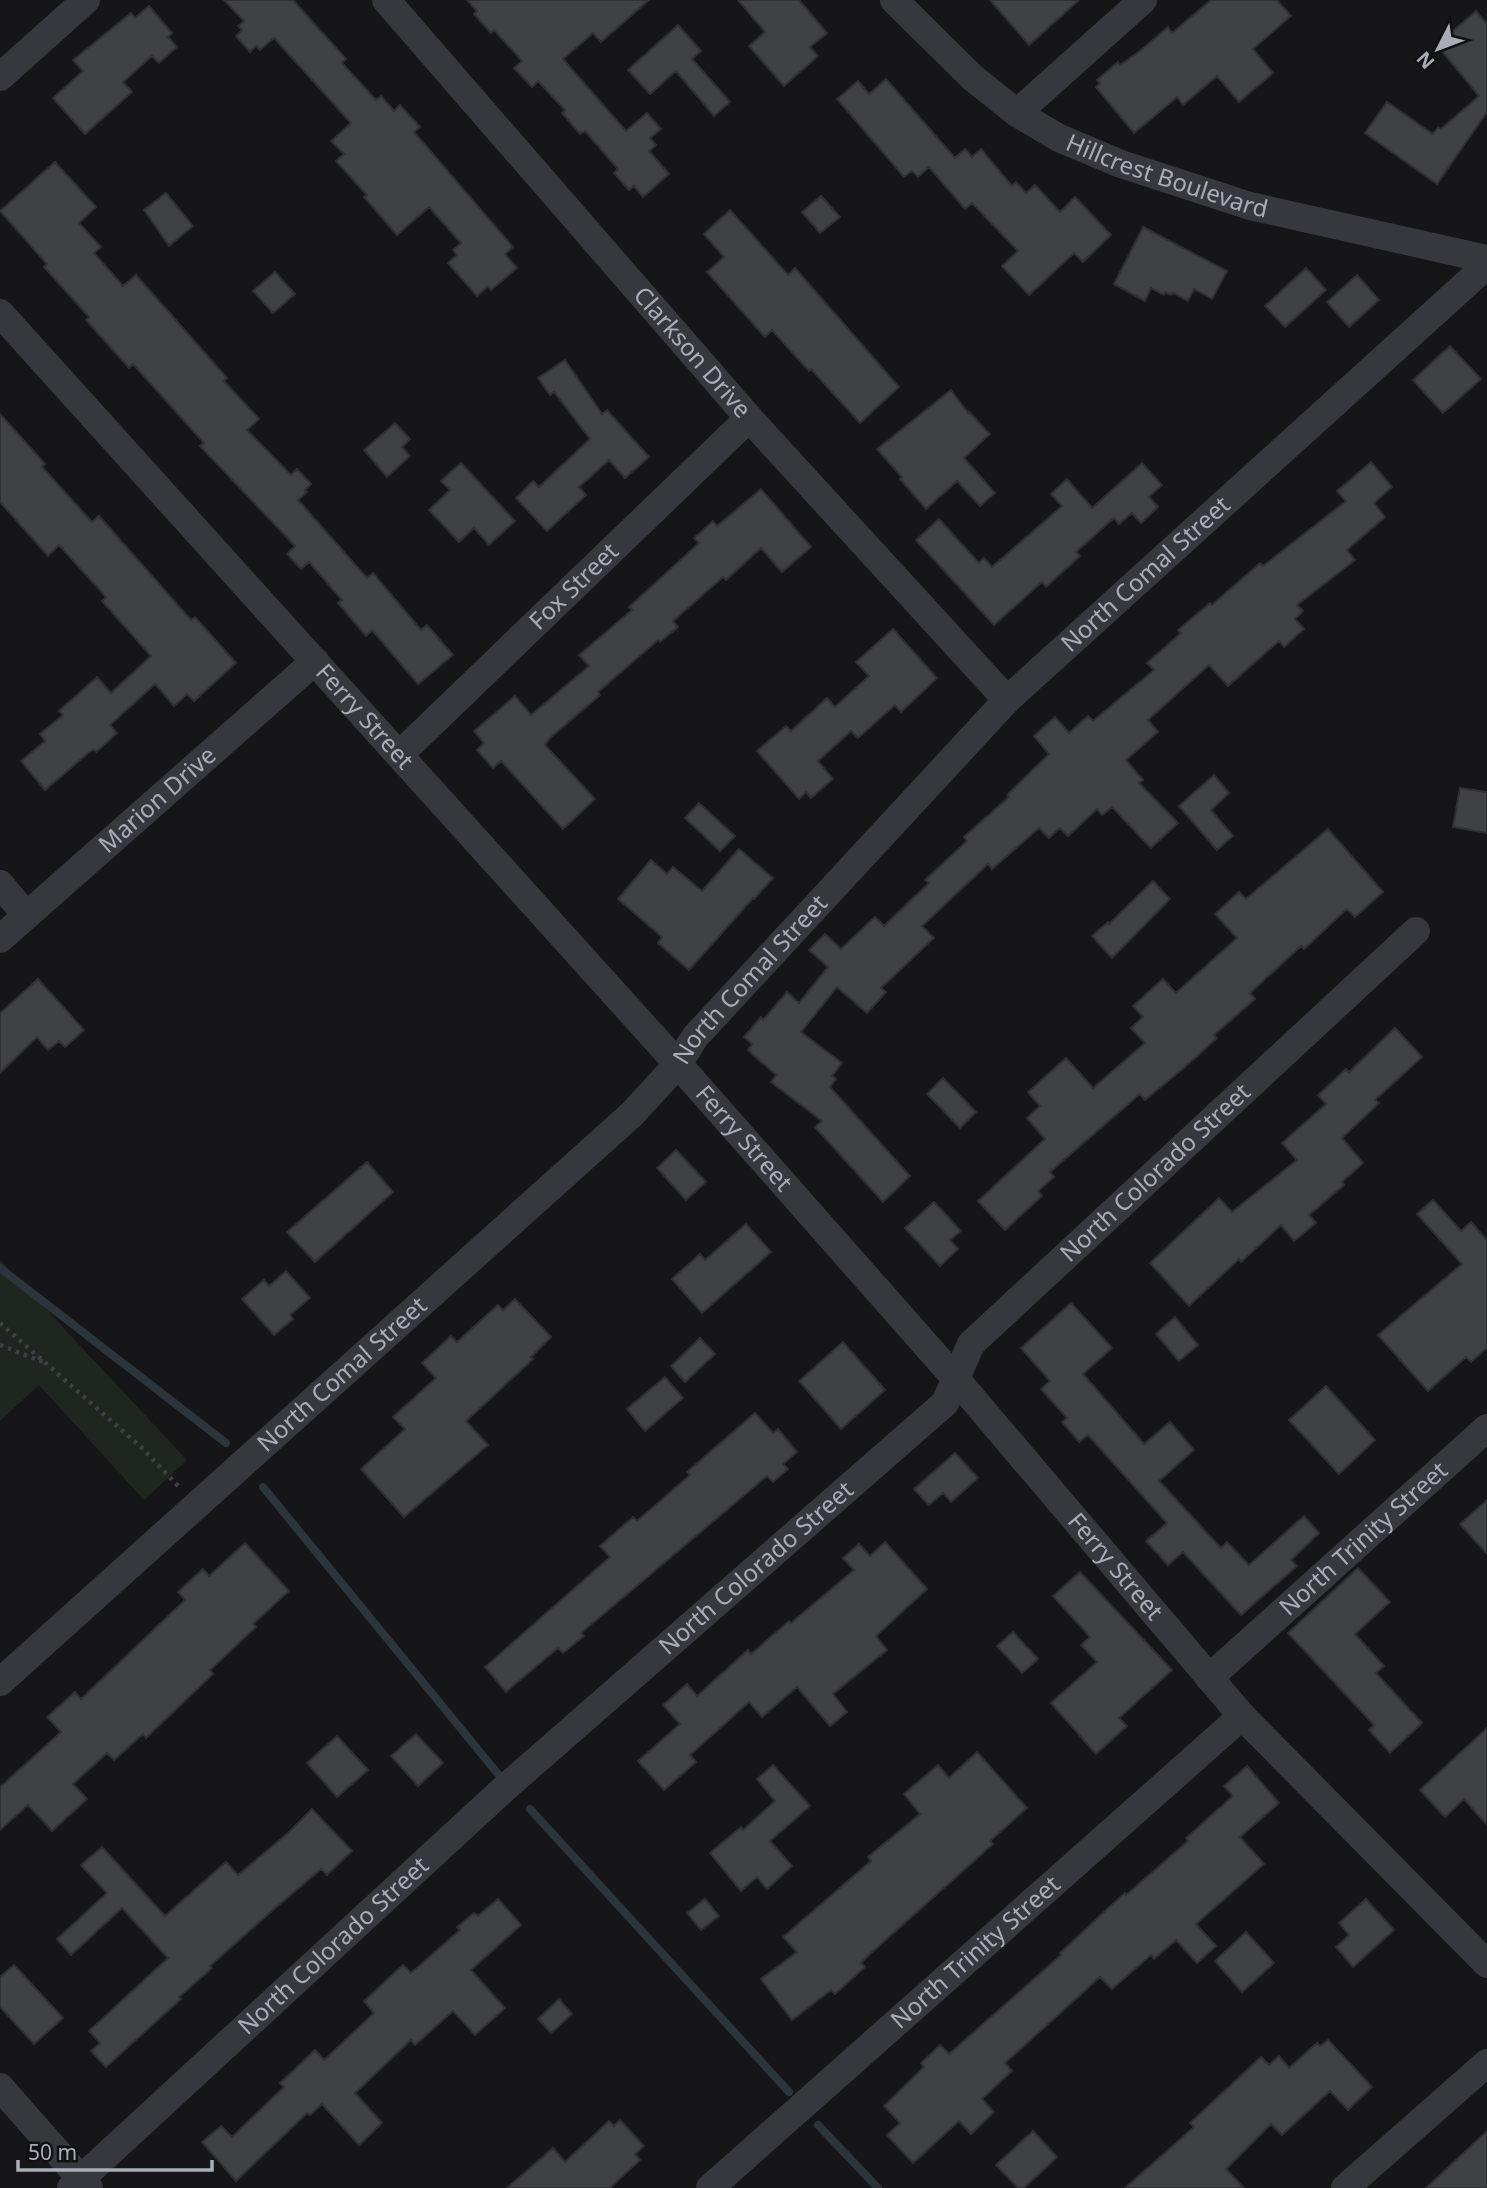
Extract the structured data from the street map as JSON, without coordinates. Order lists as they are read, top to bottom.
{
  "streets": {
    "street": [
      "Hillcrest Boulevard",
      "Clarkson Drive",
      "North Comal Street",
      "Fox Street",
      "Ferry Street",
      "Marion Drive",
      "North Colorado Street",
      "North Trinity Street"
    ]
  },
  "crossings": [
    ["Clarkson Drive", "North Comal Street"],
    ["Clarkson Drive", "Fox Street"],
    ["North Comal Street", "Ferry Street"],
    ["Fox Street", "Ferry Street"],
    ["Ferry Street", "Marion Drive"],
    ["Ferry Street", "North Colorado Street"],
    ["Ferry Street", "North Trinity Street"]
  ],
  "scale_bar": "50 m",
  "north": "bottom left"
}
